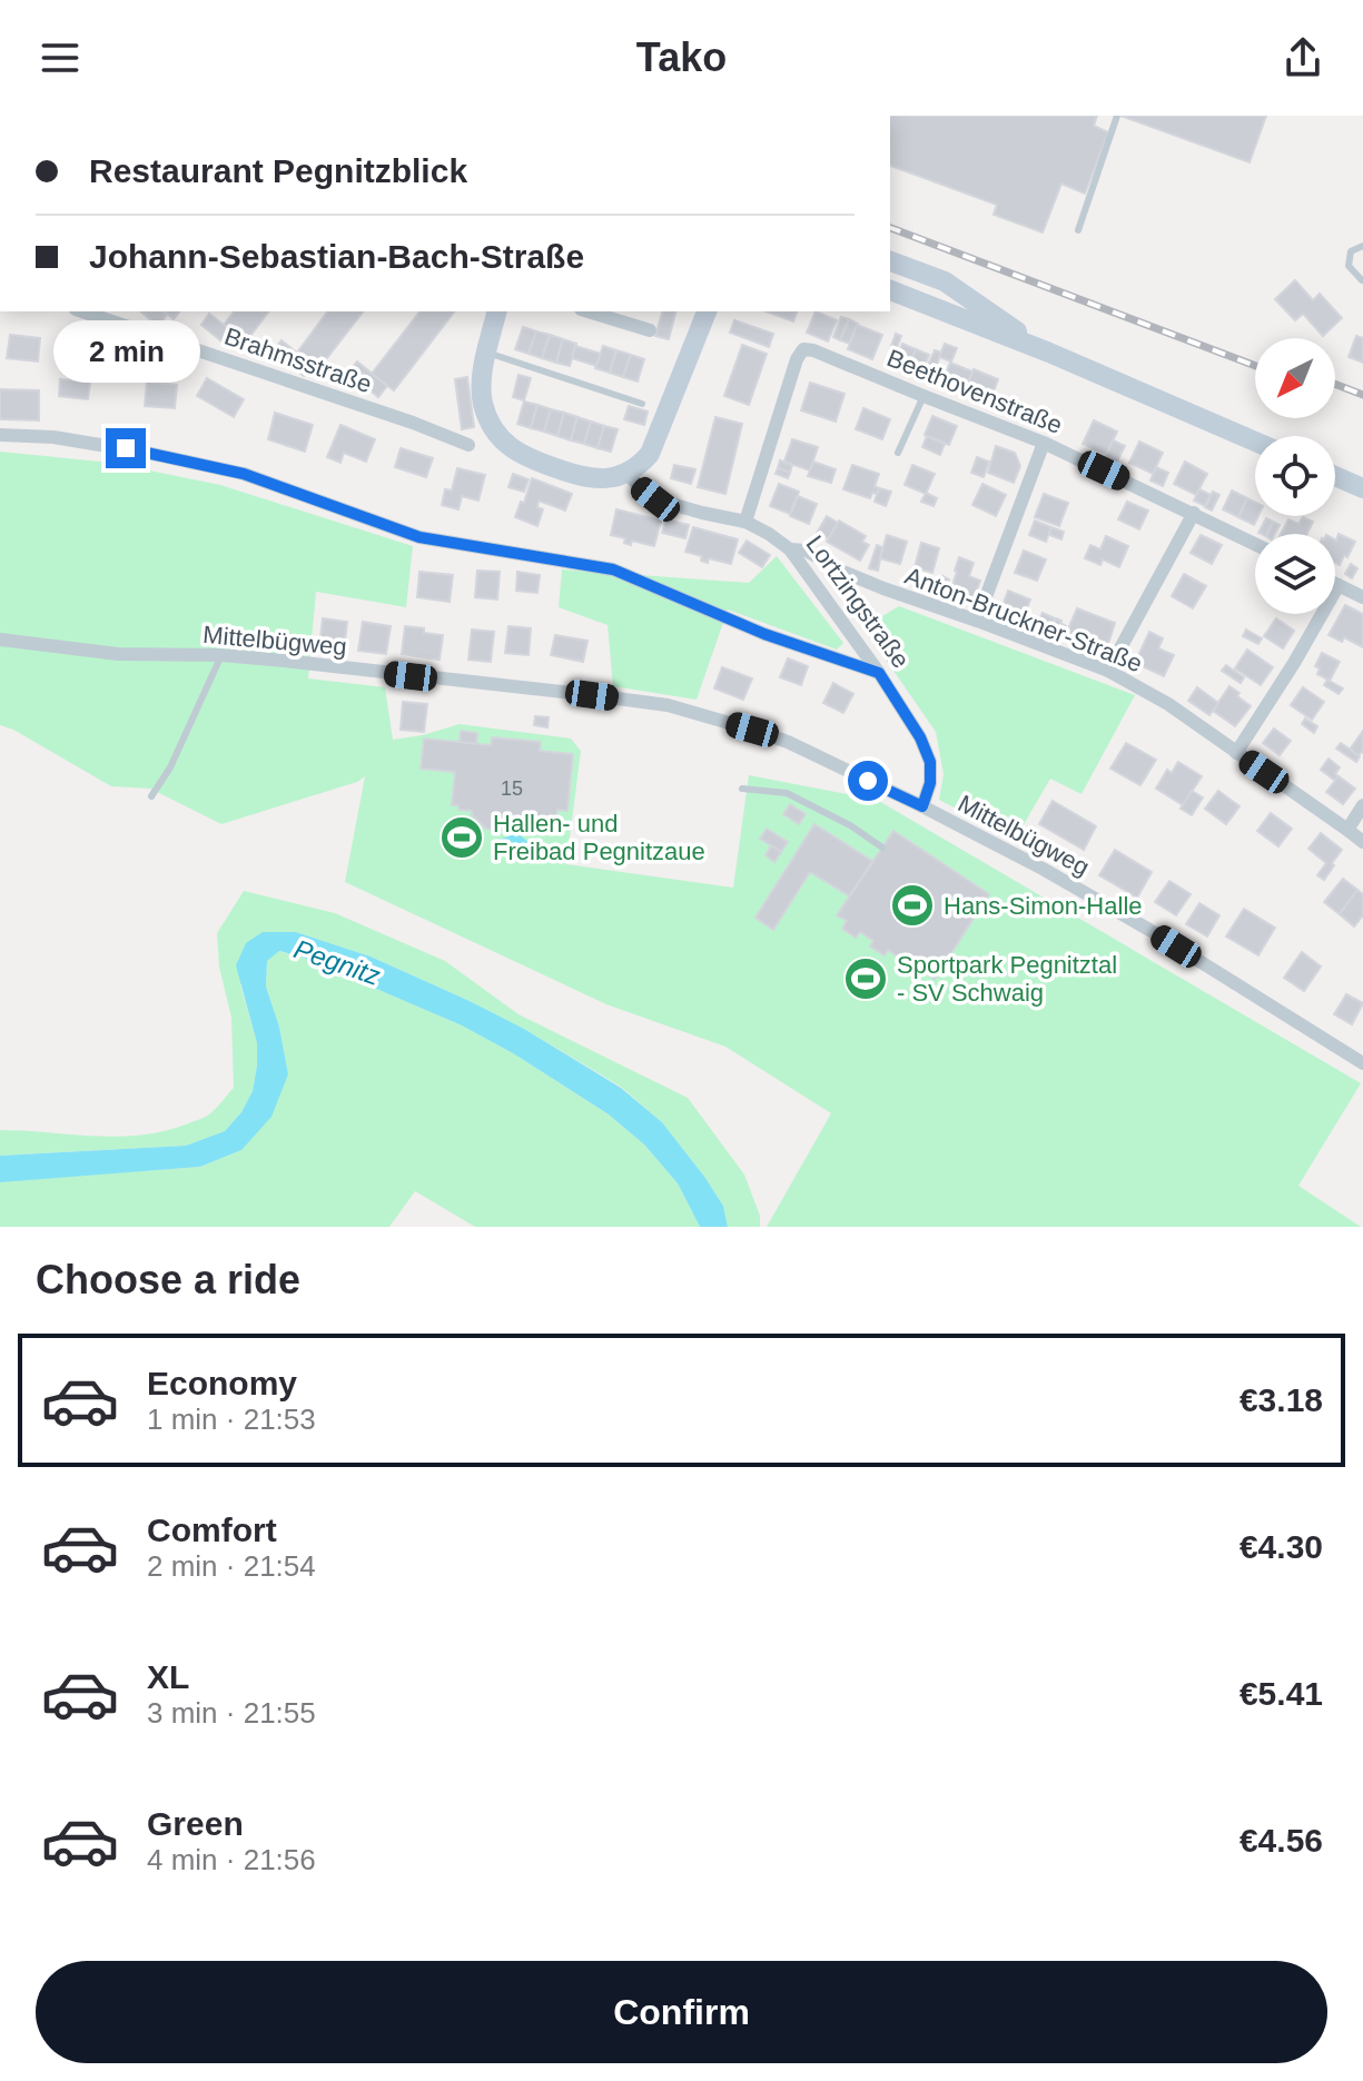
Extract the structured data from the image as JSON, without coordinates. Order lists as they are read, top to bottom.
{
  "streets": {
    "street": [
      "Brahmsstraße",
      "Beethovenstraße",
      "Lortzingstraße",
      "Anton-Bruckner-Straße",
      "Mittelbügweg"
    ]
  },
  "crossings": [
    ["Beethovenstraße", "Lortzingstraße"],
    ["Lortzingstraße", "Anton-Bruckner-Straße"],
    ["Lortzingstraße", "Mittelbügweg"]
  ],
  "water": ["Pegnitz"],
  "places": {
    "sports": ["Hallen- und Freibad Pegnitzaue", "Hans-Simon-Halle", "Sportpark Pegnitztal - SV Schwaig"]
  },
  "house_numbers": ["15"],
  "north": "bottom left",
  "page": {
    "header": "Tako",
    "banner": ["Restaurant Pegnitzblick", "Johann-Sebastian-Bach-Straße"],
    "bubble": "2 min",
    "heading": "Choose a ride",
    "list": [
      {
        "name": "Economy",
        "note": "1 min · 21:53",
        "value": "€3.18"
      },
      {
        "name": "Comfort",
        "note": "2 min · 21:54",
        "value": "€4.30"
      },
      {
        "name": "XL",
        "note": "3 min · 21:55",
        "value": "€5.41"
      },
      {
        "name": "Green",
        "note": "4 min · 21:56",
        "value": "€4.56"
      }
    ],
    "buttons": "Confirm"
  }
}
